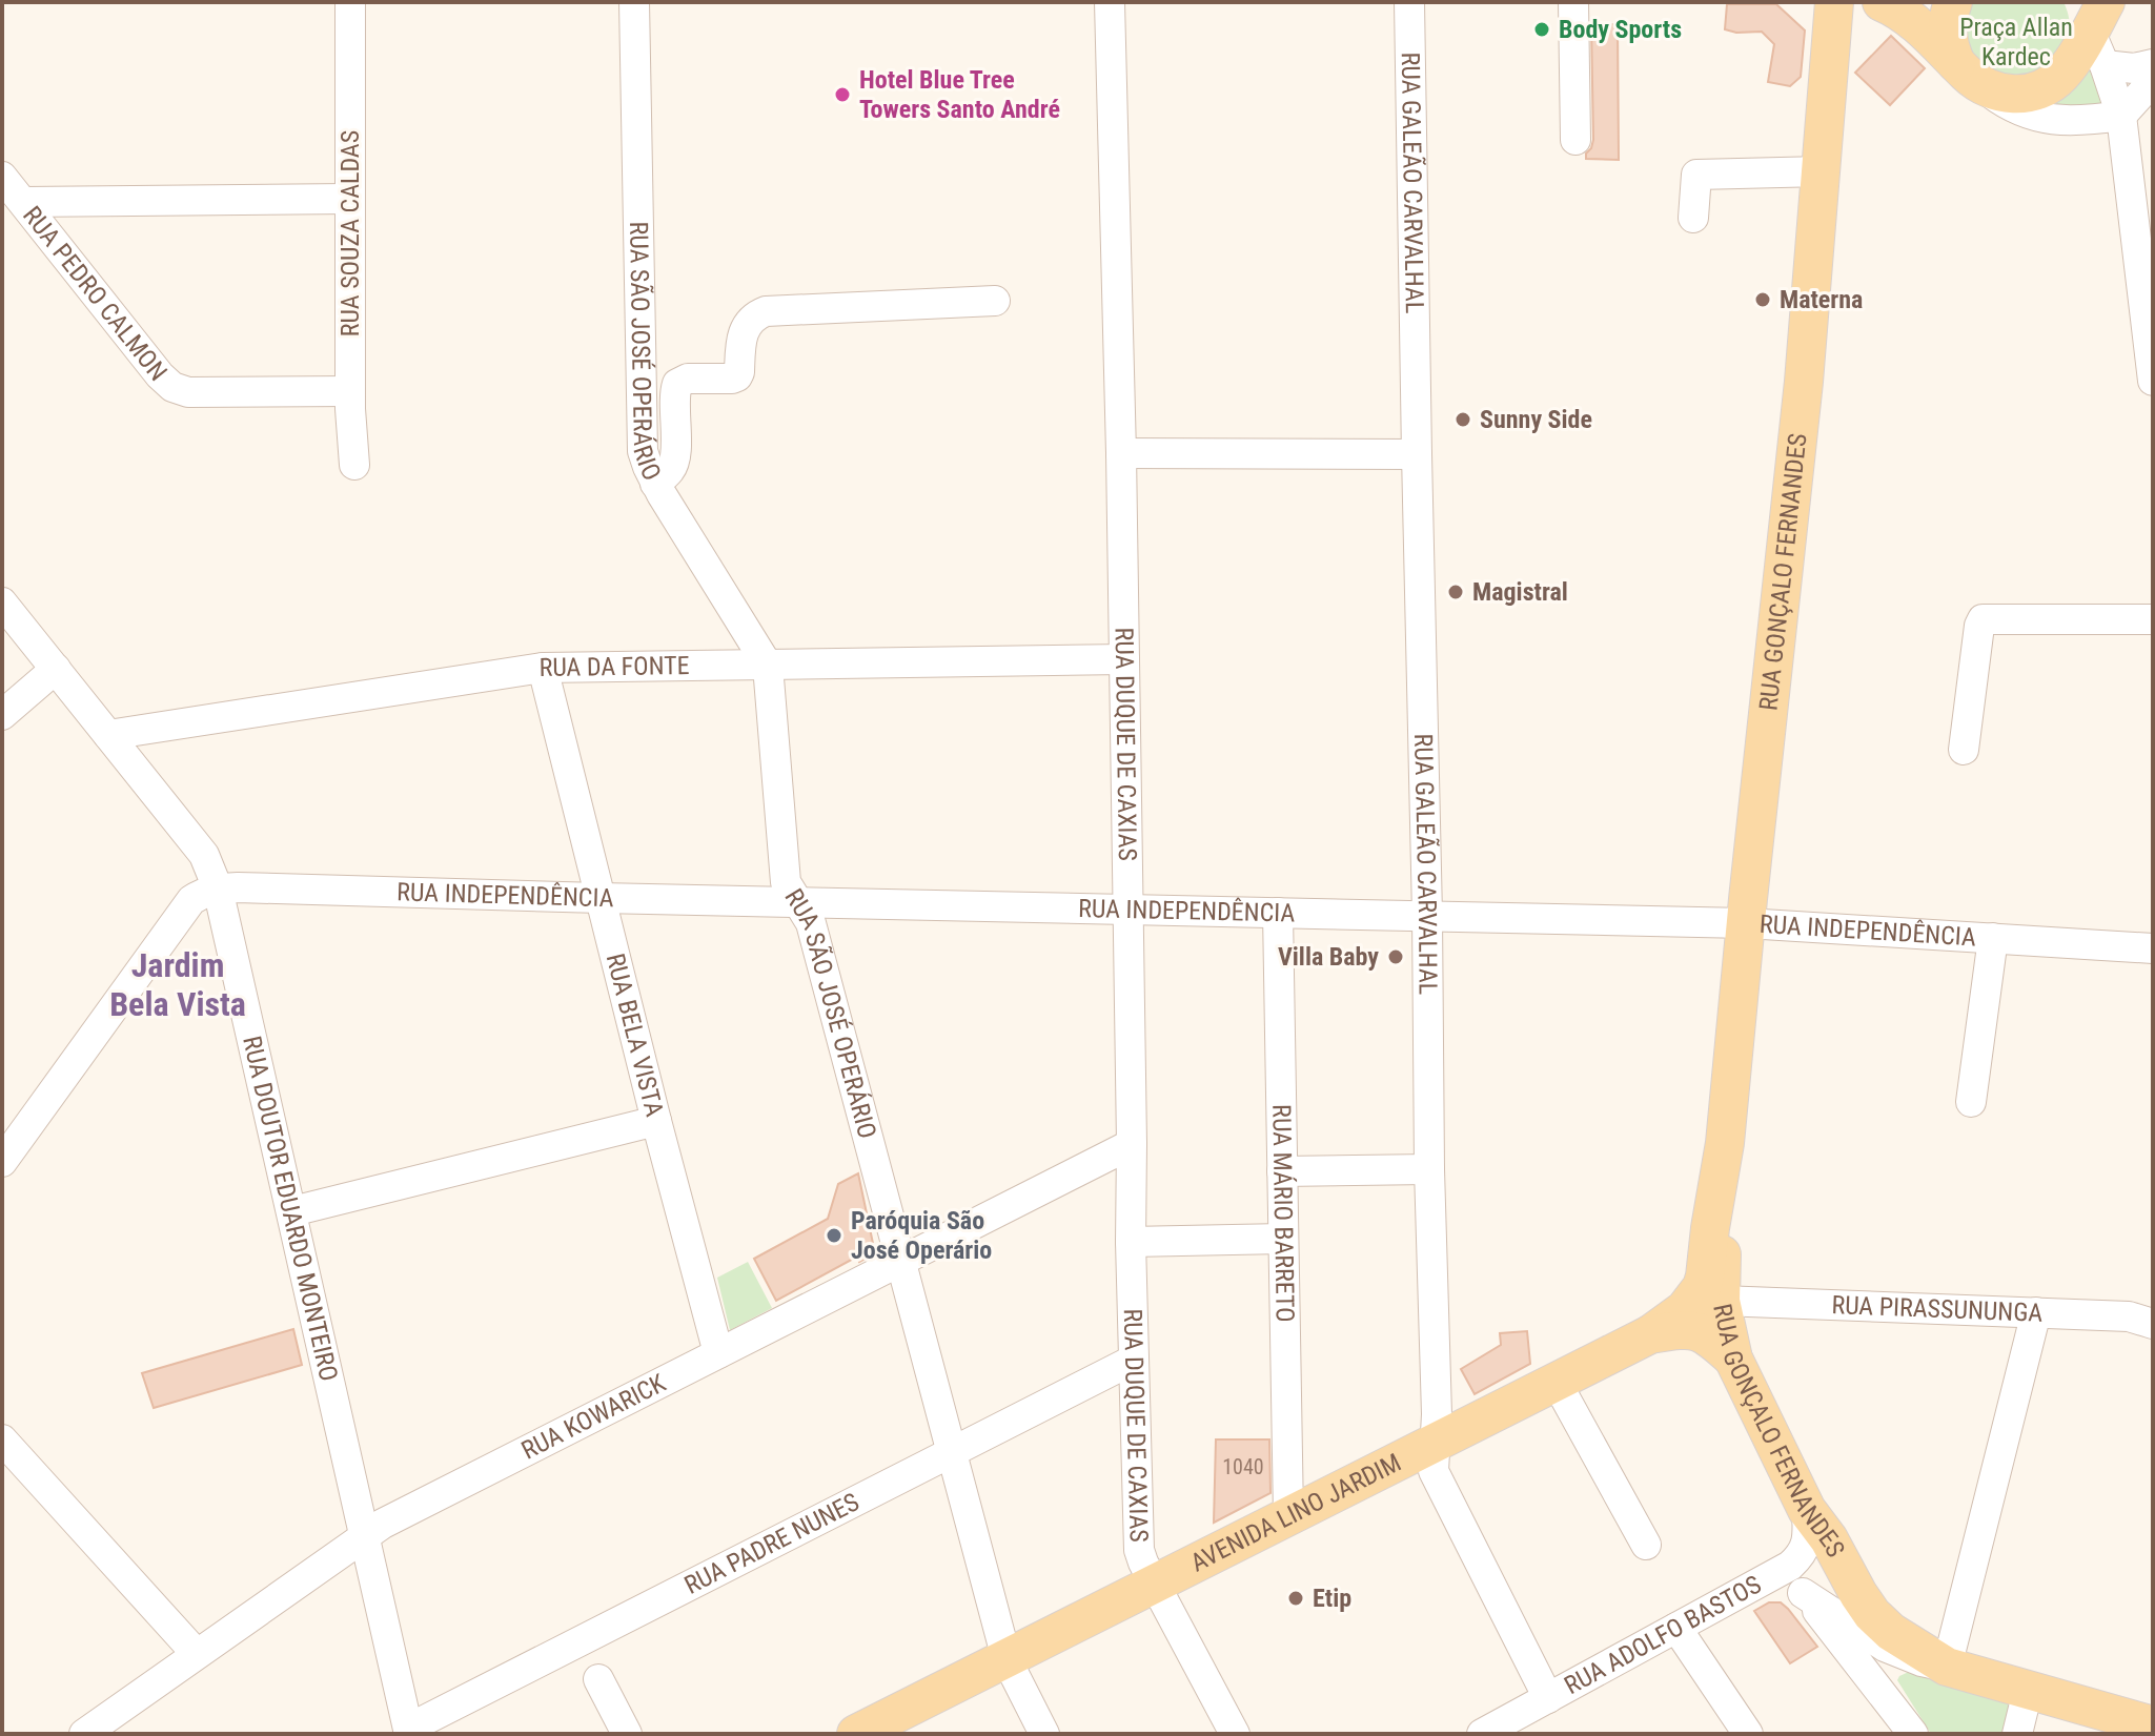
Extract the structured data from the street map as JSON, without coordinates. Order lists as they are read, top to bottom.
{
  "streets": {
    "main road": ["RUA GONÇALO FERNANDES", "AVENIDA LINO JARDIM"],
    "street": [
      "RUA GALEÃO CARVALHAL",
      "RUA SOUZA CALDAS",
      "RUA PEDRO CALMON",
      "RUA SÃO JOSÉ OPERÁRIO",
      "RUA DA FONTE",
      "RUA DUQUE DE CAXIAS",
      "RUA INDEPENDÊNCIA",
      "RUA BELA VISTA",
      "RUA DOUTOR EDUARDO MONTEIRO",
      "RUA MÁRIO BARRETO",
      "RUA PIRASSUNUNGA",
      "RUA KOWARICK",
      "RUA PADRE NUNES",
      "RUA ADOLFO BASTOS"
    ]
  },
  "crossings": [
    ["RUA GALEÃO CARVALHAL", "RUA INDEPENDÊNCIA"],
    ["RUA GALEÃO CARVALHAL", "AVENIDA LINO JARDIM"],
    ["RUA GALEÃO CARVALHAL", "RUA ADOLFO BASTOS"],
    ["RUA SOUZA CALDAS", "RUA PEDRO CALMON"],
    ["RUA SÃO JOSÉ OPERÁRIO", "RUA DA FONTE"],
    ["RUA SÃO JOSÉ OPERÁRIO", "RUA INDEPENDÊNCIA"],
    ["RUA SÃO JOSÉ OPERÁRIO", "RUA KOWARICK"],
    ["RUA SÃO JOSÉ OPERÁRIO", "AVENIDA LINO JARDIM"],
    ["RUA SÃO JOSÉ OPERÁRIO", "RUA PADRE NUNES"],
    ["RUA GONÇALO FERNANDES", "RUA INDEPENDÊNCIA"],
    ["RUA GONÇALO FERNANDES", "RUA PIRASSUNUNGA"],
    ["RUA GONÇALO FERNANDES", "AVENIDA LINO JARDIM"],
    ["RUA GONÇALO FERNANDES", "RUA ADOLFO BASTOS"],
    ["RUA DA FONTE", "RUA DUQUE DE CAXIAS"],
    ["RUA DA FONTE", "RUA BELA VISTA"],
    ["RUA DA FONTE", "RUA DOUTOR EDUARDO MONTEIRO"],
    ["RUA DUQUE DE CAXIAS", "RUA INDEPENDÊNCIA"],
    ["RUA DUQUE DE CAXIAS", "RUA KOWARICK"],
    ["RUA DUQUE DE CAXIAS", "AVENIDA LINO JARDIM"],
    ["RUA DUQUE DE CAXIAS", "RUA PADRE NUNES"],
    ["RUA INDEPENDÊNCIA", "RUA BELA VISTA"],
    ["RUA INDEPENDÊNCIA", "RUA DOUTOR EDUARDO MONTEIRO"],
    ["RUA INDEPENDÊNCIA", "RUA MÁRIO BARRETO"],
    ["RUA BELA VISTA", "RUA KOWARICK"],
    ["RUA DOUTOR EDUARDO MONTEIRO", "RUA KOWARICK"],
    ["RUA DOUTOR EDUARDO MONTEIRO", "RUA PADRE NUNES"],
    ["RUA MÁRIO BARRETO", "AVENIDA LINO JARDIM"]
  ],
  "districts": ["Jardim Bela Vista"],
  "parks": ["Praça Allan Kardec"],
  "places": [
    "Body Sports",
    "Hotel Blue Tree Towers Santo André",
    "Materna",
    "Sunny Side",
    "Magistral",
    "Villa Baby",
    "Paróquia São José Operário",
    "Etip"
  ],
  "house_numbers": ["1040"]
}
